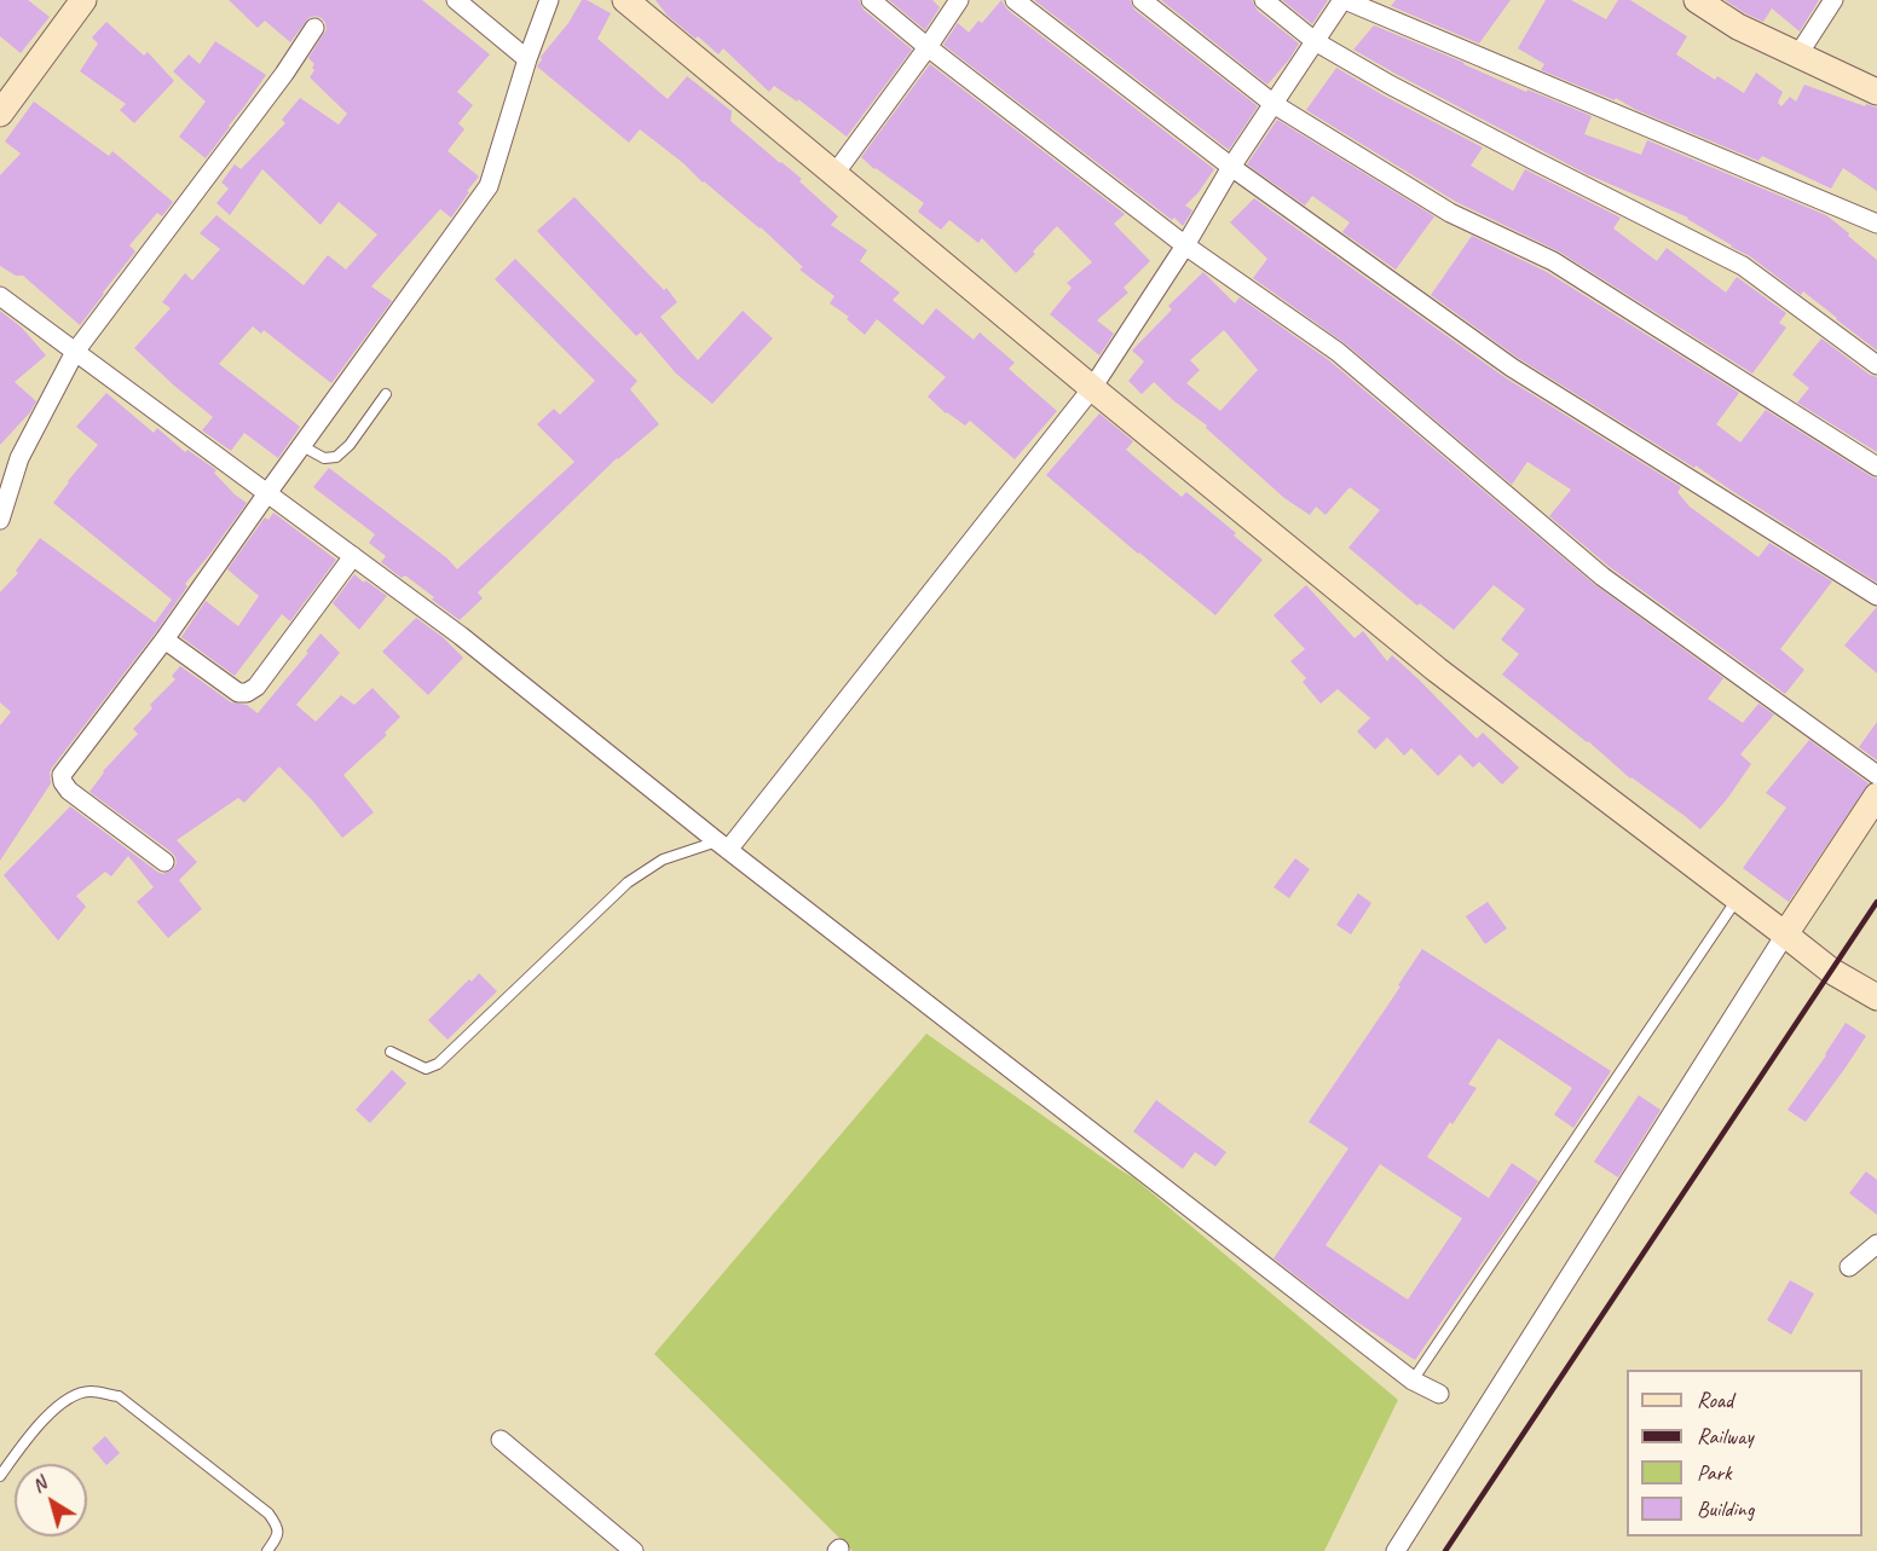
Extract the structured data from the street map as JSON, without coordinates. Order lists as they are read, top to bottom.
{
  "legend": [
    "Road",
    "Railway",
    "Park",
    "Building"
  ],
  "north": "top left"
}
